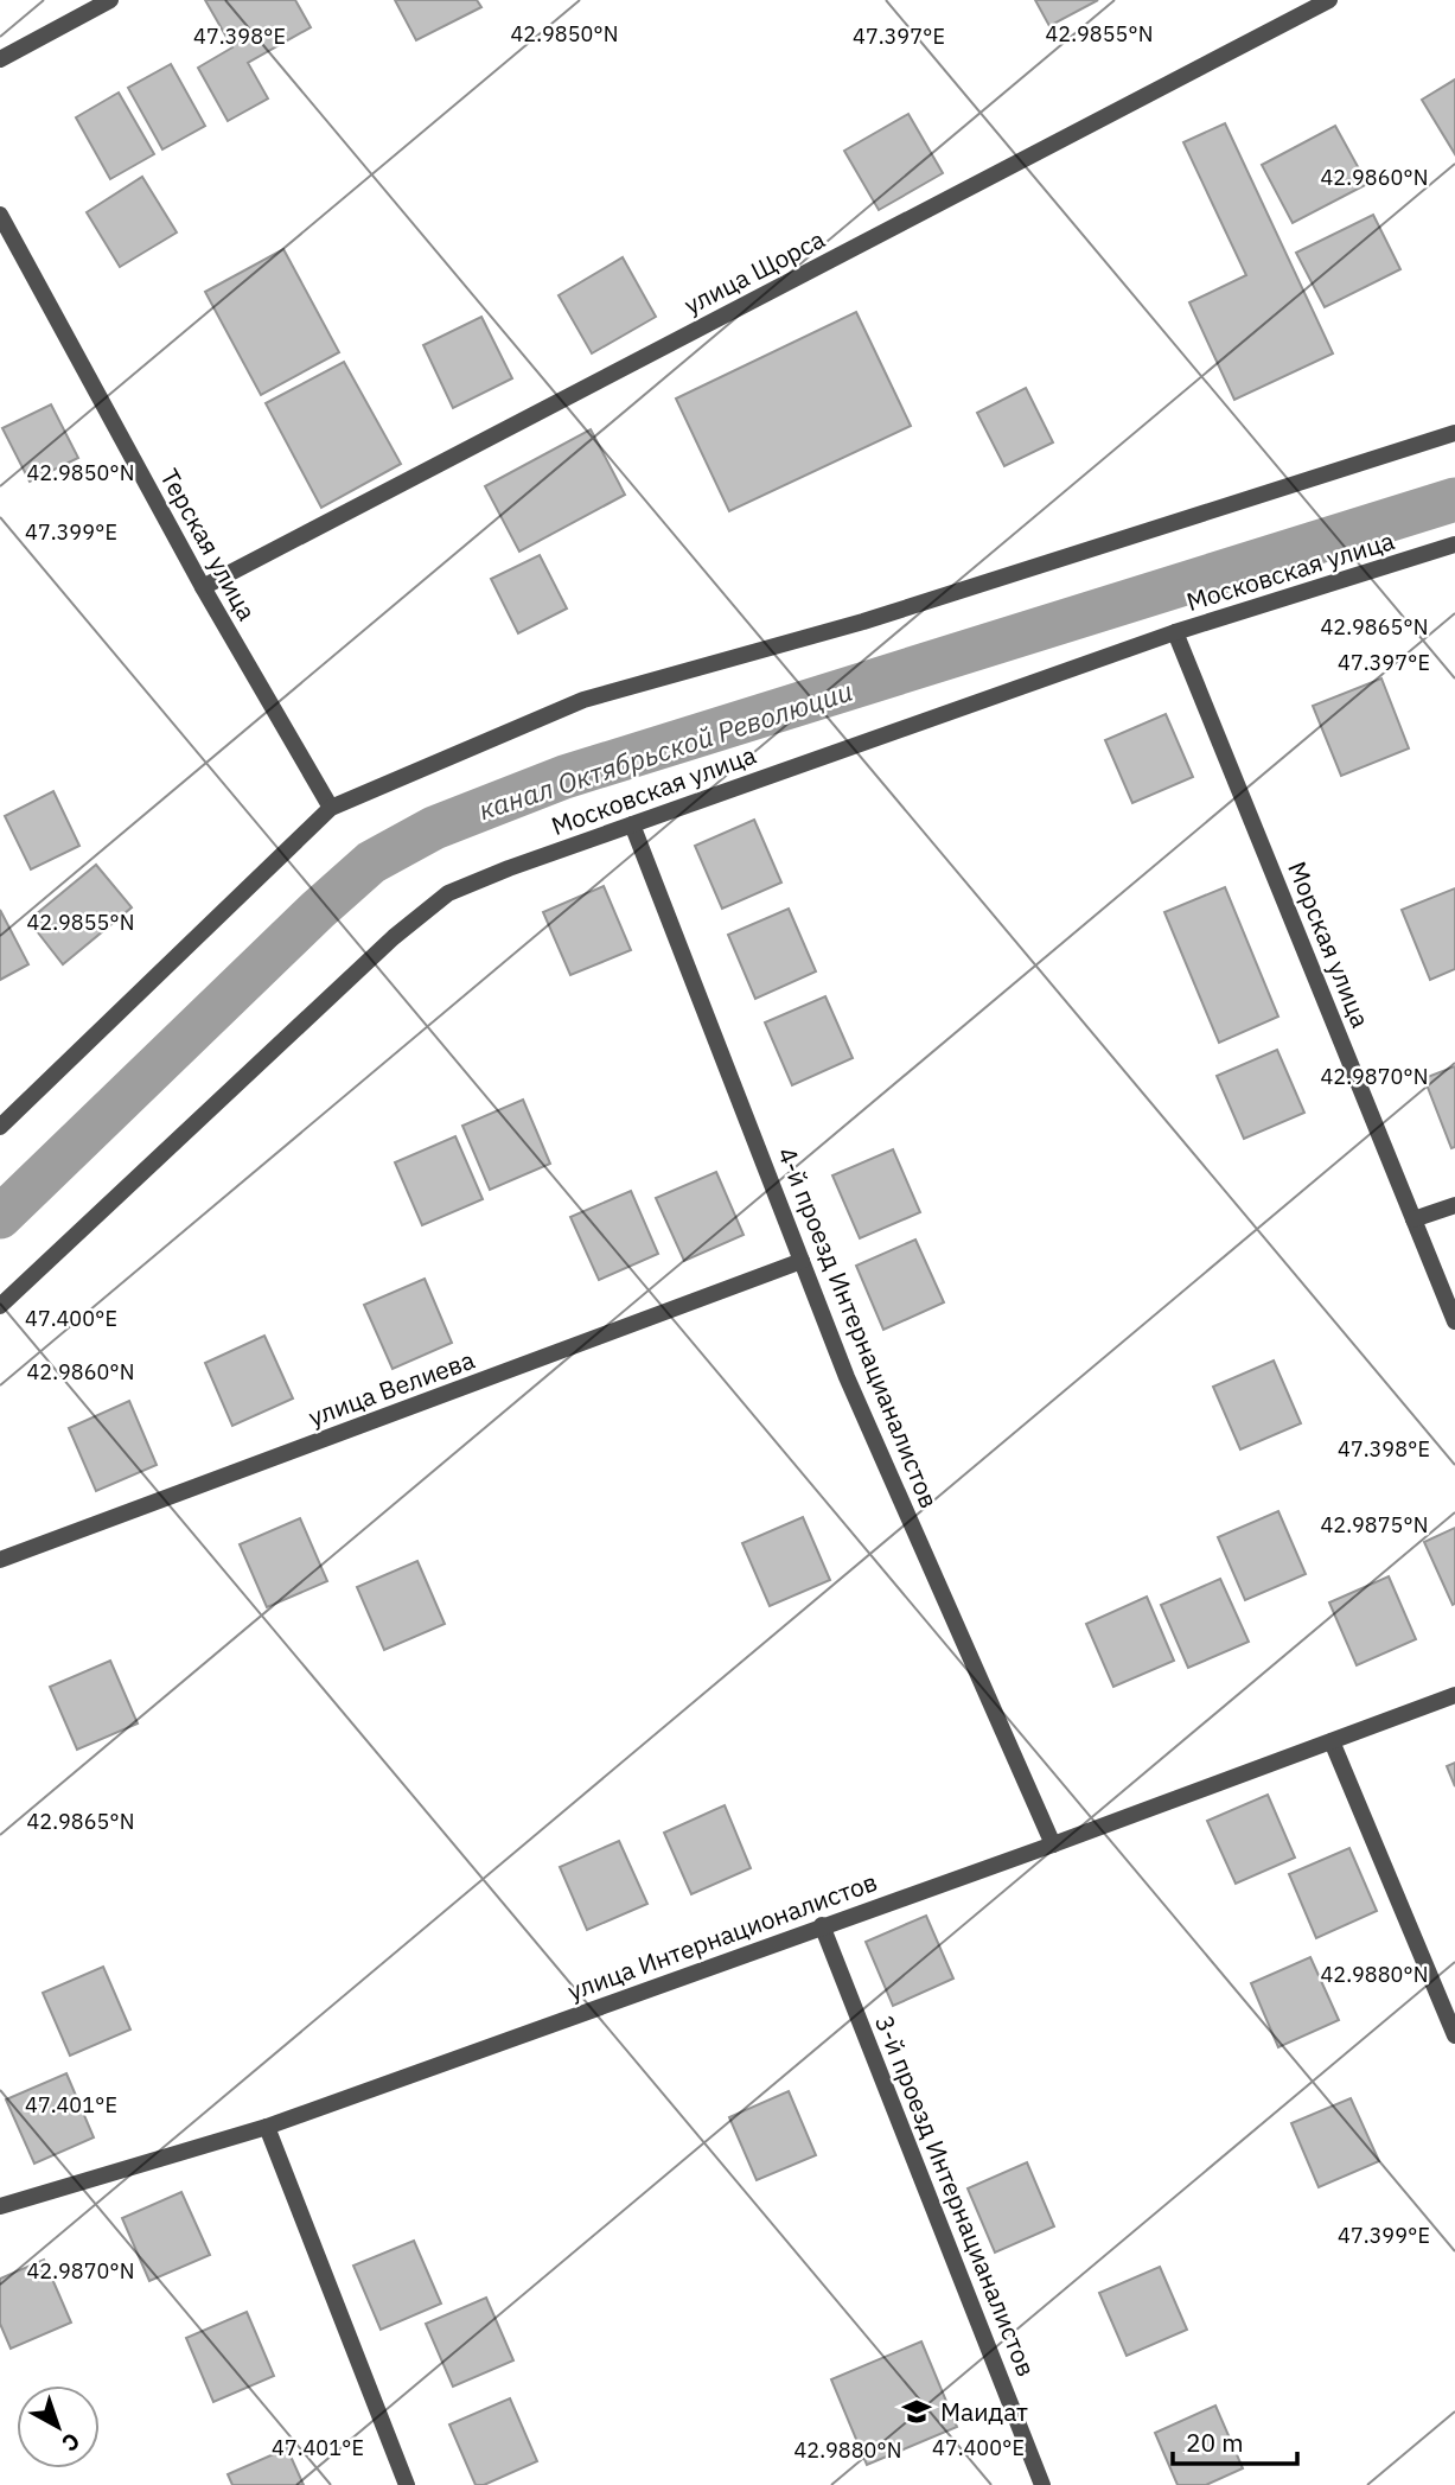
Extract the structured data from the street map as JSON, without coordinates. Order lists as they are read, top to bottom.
{
  "streets": {
    "street": [
      "улица Щорса",
      "Терская улица",
      "Московская улица",
      "Морская улица",
      "4-й проезд Интернацианалистов",
      "улица Велиева",
      "улица Интернационалистов",
      "3-й проезд Интернацианалистов"
    ]
  },
  "crossings": [
    ["улица Щорса", "Терская улица"],
    ["Московская улица", "Морская улица"],
    ["Московская улица", "4-й проезд Интернацианалистов"],
    ["4-й проезд Интернацианалистов", "улица Велиева"],
    ["4-й проезд Интернацианалистов", "улица Интернационалистов"],
    ["улица Интернационалистов", "3-й проезд Интернацианалистов"]
  ],
  "water": ["канал Октябрьской Революции"],
  "places": {
    "school or university": ["Маидат"]
  },
  "scale_bar": "20 m",
  "north": "bottom right",
  "coordinates": [
    "42.9850°N",
    "42.9855°N",
    "47.398°E",
    "47.397°E",
    "42.9860°N",
    "47.399°E",
    "42.9865°N",
    "42.9870°N",
    "47.400°E",
    "42.9875°N",
    "42.9880°N",
    "47.401°E"
  ]
}
